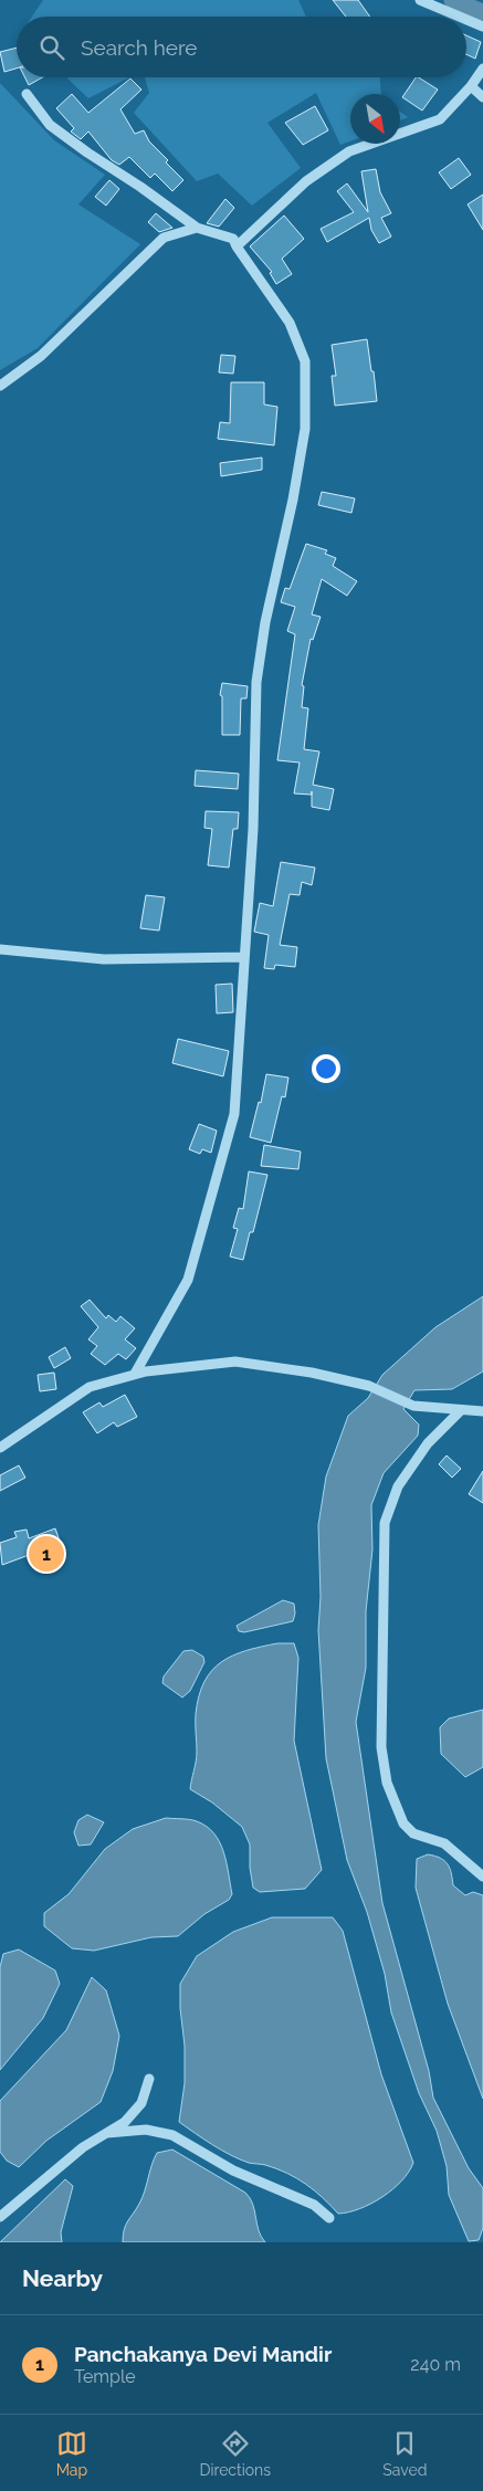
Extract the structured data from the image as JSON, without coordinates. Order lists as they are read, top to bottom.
{
  "north": "bottom right",
  "page": {
    "search": "Search here",
    "pins": "1",
    "heading": "Nearby",
    "list": [
      {
        "mark": "1",
        "name": "Panchakanya Devi Mandir",
        "note": "Temple",
        "value": "240 m"
      }
    ],
    "nav": ["Map", "Directions", "Saved"]
  }
}
